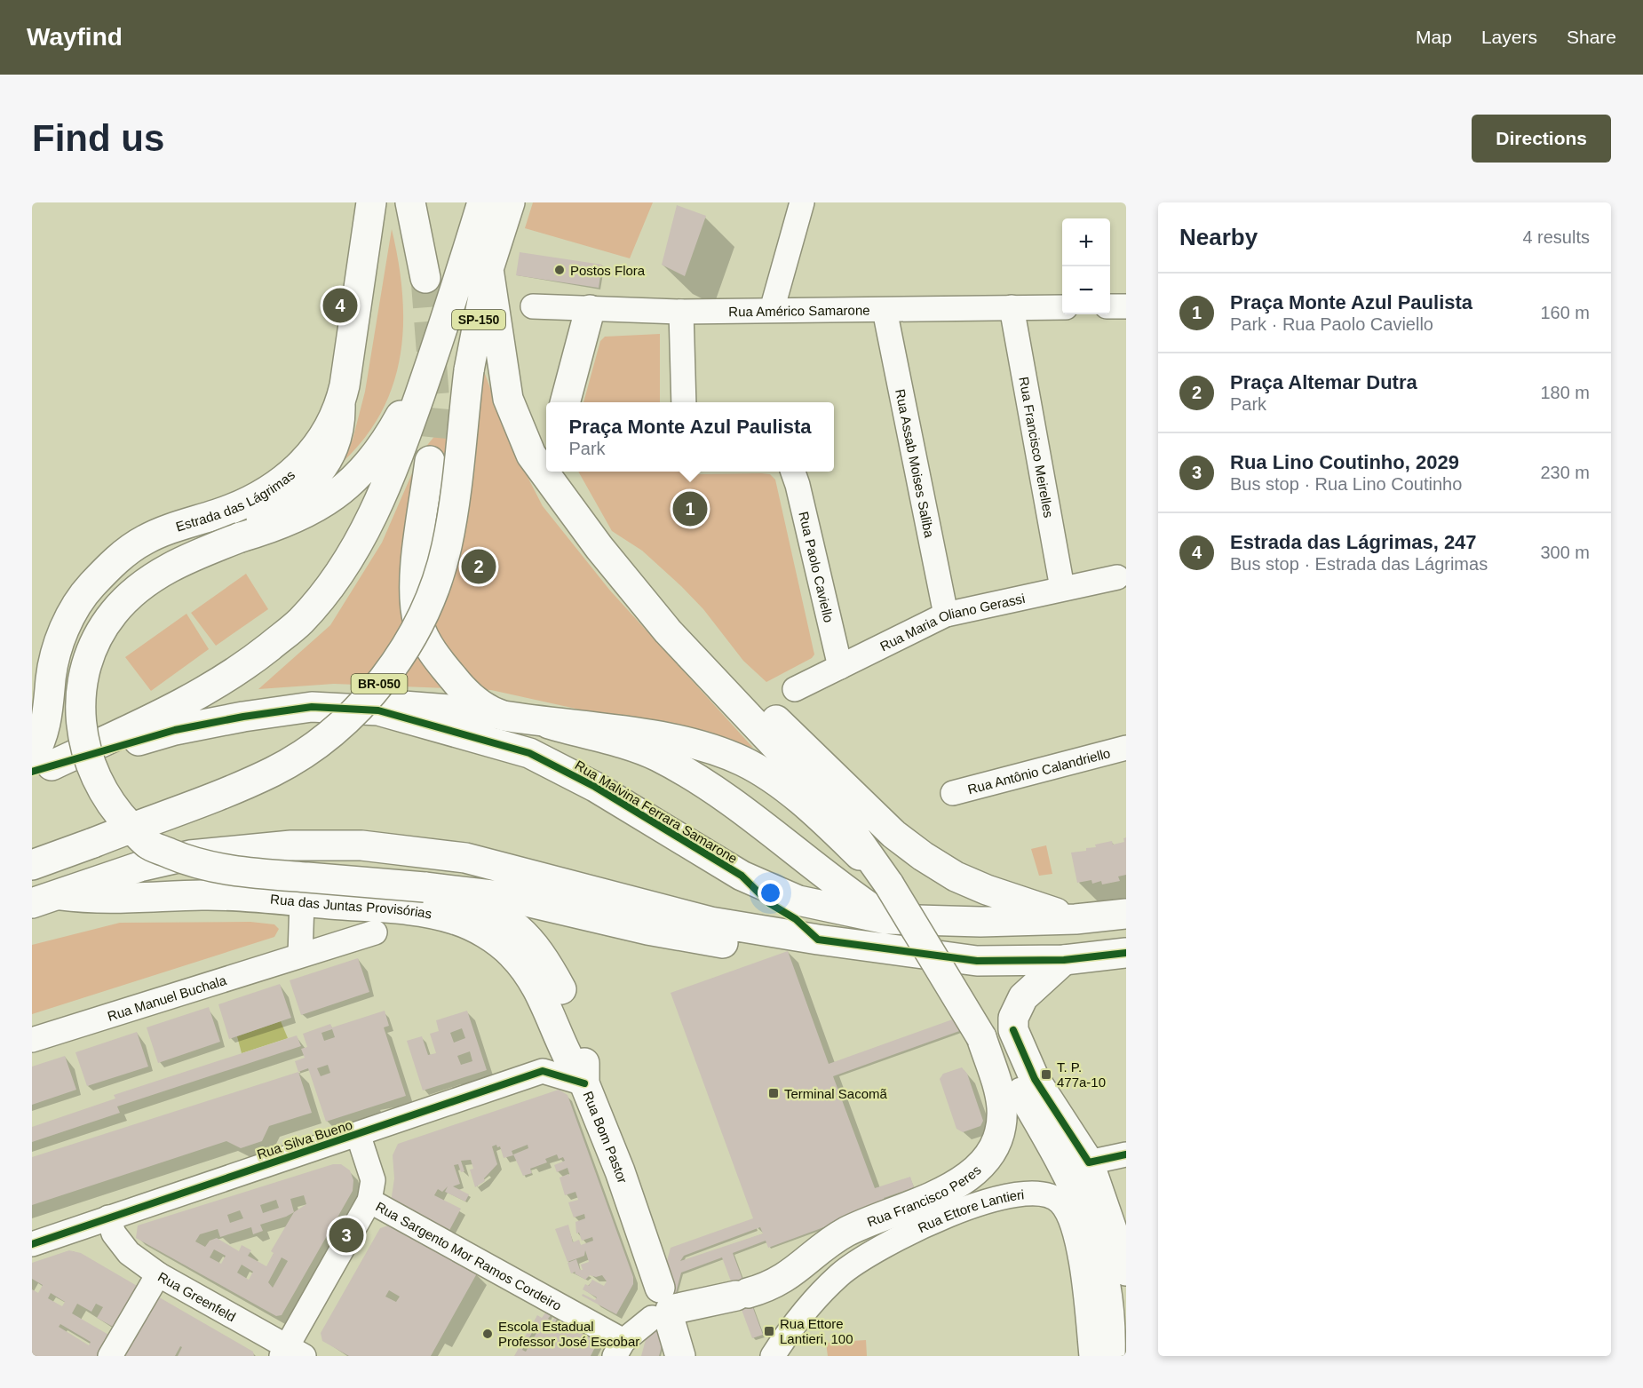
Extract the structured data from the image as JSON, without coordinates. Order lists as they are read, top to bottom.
{
  "streets": {
    "main road": [
      "SP-150",
      "Estrada das Lágrimas",
      "BR-050",
      "Rua Malvina Ferrara Samarone",
      "Rua das Juntas Provisórias",
      "Rua Bom Pastor",
      "Rua Francisco Peres"
    ],
    "street": [
      "Rua Américo Samarone",
      "Rua Francisco Meirelles",
      "Rua Assab Moises Saliba",
      "Rua Paolo Caviello",
      "Rua Maria Oliano Gerassi",
      "Rua Antônio Calandriello",
      "Rua Manuel Buchala",
      "Rua Silva Bueno",
      "Rua Ettore Lantieri",
      "Rua Sargento Mor Ramos Cordeiro",
      "Rua Greenfeld"
    ]
  },
  "crossings": [
    ["Rua Américo Samarone", "Rua Francisco Meirelles"],
    ["Rua Américo Samarone", "Rua Assab Moises Saliba"],
    ["SP-150", "BR-050"],
    ["Rua Francisco Meirelles", "Rua Maria Oliano Gerassi"],
    ["Rua Assab Moises Saliba", "Rua Maria Oliano Gerassi"],
    ["Rua Paolo Caviello", "Rua Maria Oliano Gerassi"],
    ["Rua das Juntas Provisórias", "Rua Bom Pastor"],
    ["Rua Bom Pastor", "Rua Francisco Peres"],
    ["Rua Silva Bueno", "Rua Greenfeld"]
  ],
  "places": {
    "other": ["Postos Flora", "Escola Estadual Professor José Escobar"],
    "transit": ["T. P. 477a-10", "Terminal Sacomã", "Rua Ettore Lantieri, 100"]
  },
  "page": {
    "header": "Wayfind",
    "nav": ["Map", "Layers", "Share"],
    "buttons": "Directions",
    "title": "Find us",
    "heading": ["Nearby", "4 results"],
    "map_buttons": ["+", "−"],
    "list": [
      {
        "mark": "1",
        "name": "Praça Monte Azul Paulista",
        "note": "Park · Rua Paolo Caviello",
        "value": "160 m"
      },
      {
        "mark": "2",
        "name": "Praça Altemar Dutra",
        "note": "Park",
        "value": "180 m"
      },
      {
        "mark": "3",
        "name": "Rua Lino Coutinho, 2029",
        "note": "Bus stop · Rua Lino Coutinho",
        "value": "230 m"
      },
      {
        "mark": "4",
        "name": "Estrada das Lágrimas, 247",
        "note": "Bus stop · Estrada das Lágrimas",
        "value": "300 m"
      }
    ],
    "pins": [
      "4",
      "1",
      "2",
      "3"
    ],
    "popup": ["Praça Monte Azul Paulista", "Park"]
  }
}
